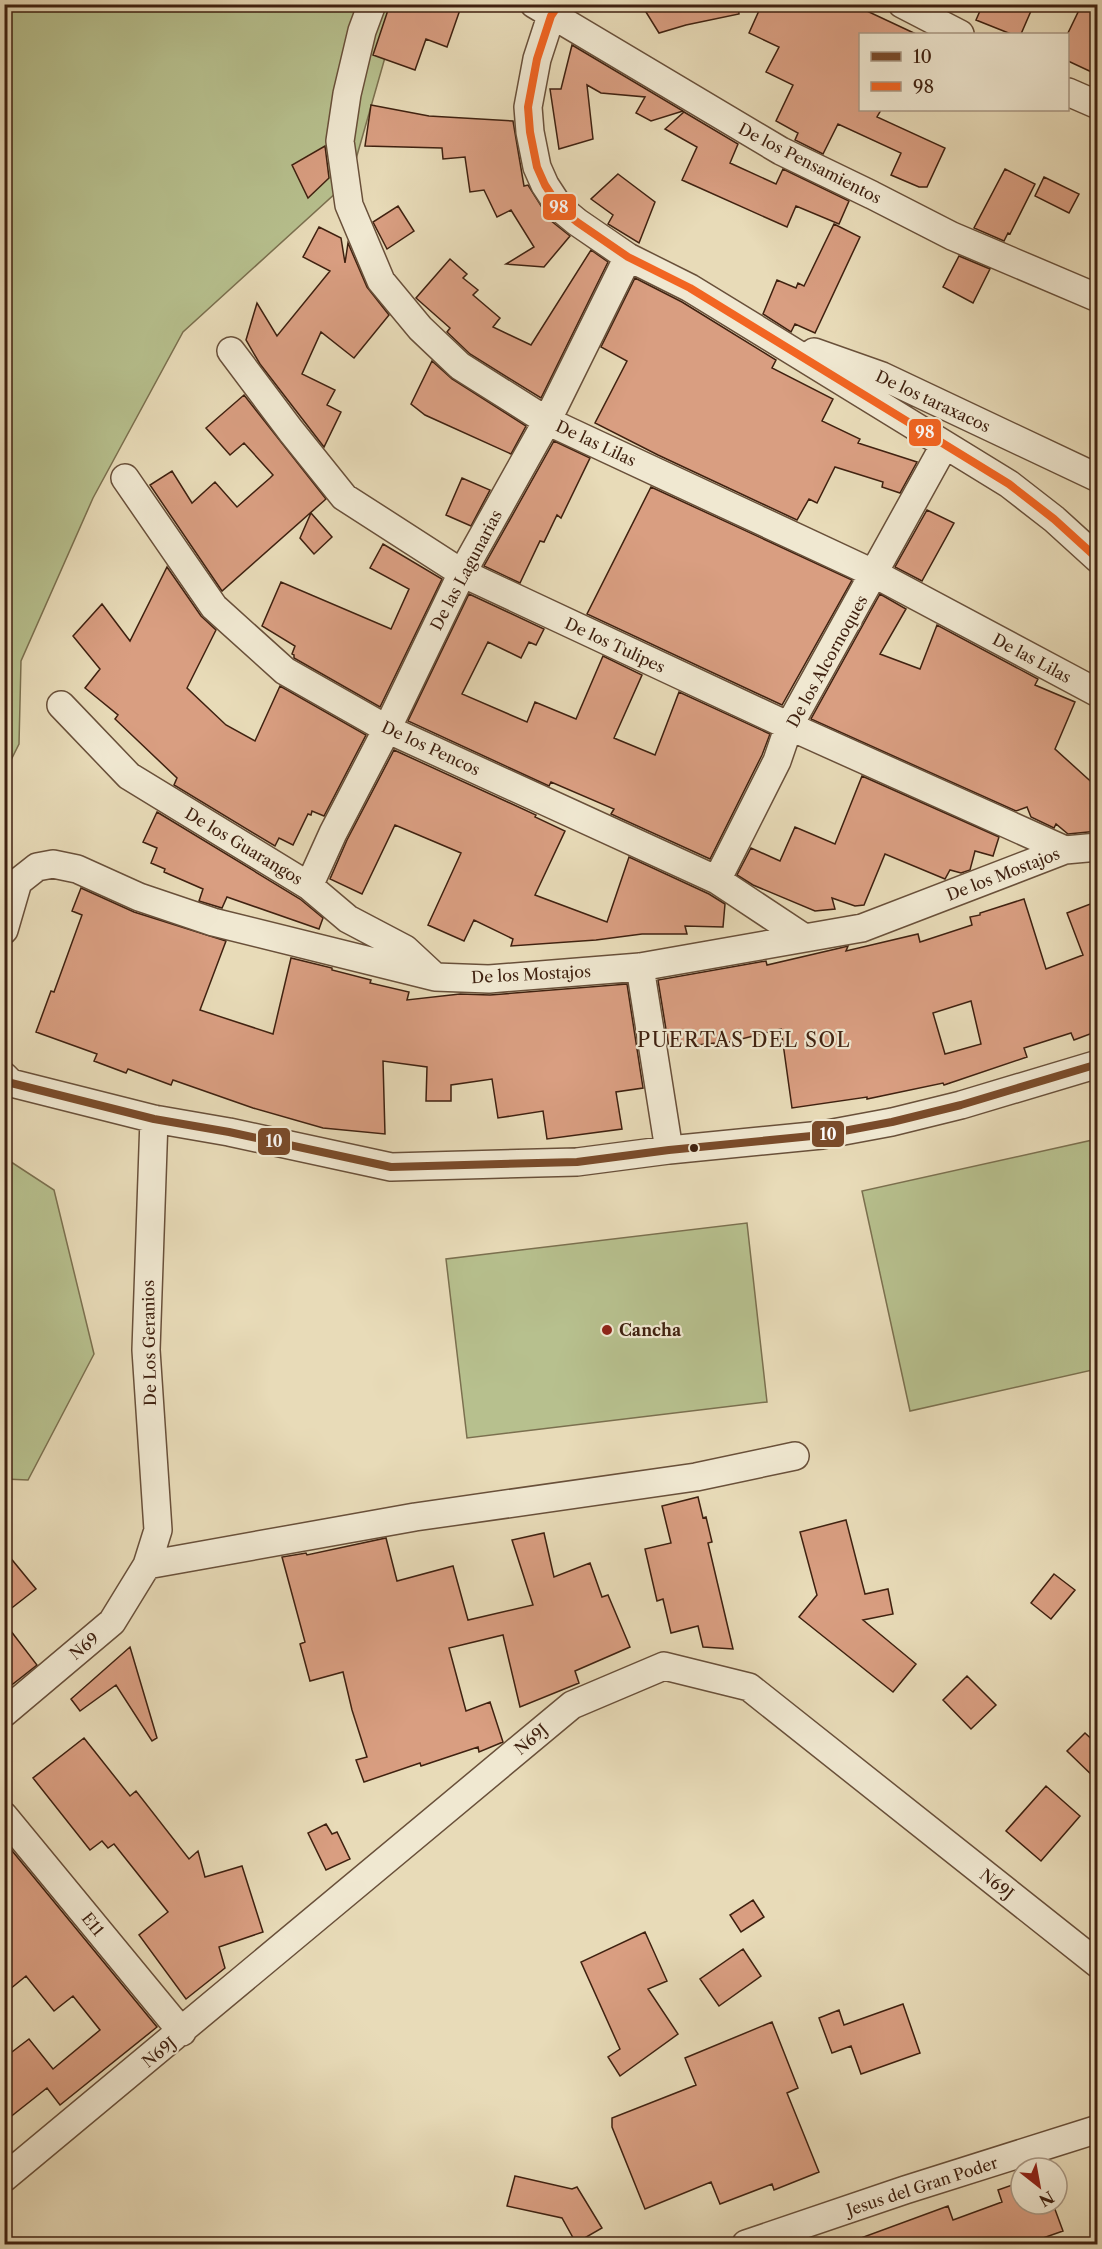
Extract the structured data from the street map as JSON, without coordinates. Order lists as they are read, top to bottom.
{
  "streets": {
    "street": [
      "De los Pensamientos",
      "De los taraxacos",
      "De las Lilas",
      "De las Lagunarias",
      "De los Tulipes",
      "De los Alcornoques",
      "De los Pencos",
      "De los Guarangos",
      "De los Mostajos",
      "De Los Geranios",
      "N69",
      "N69J",
      "E11",
      "Jesus del Gran Poder"
    ]
  },
  "crossings": [
    ["De las Lilas", "De las Lagunarias"],
    ["De las Lilas", "De los Alcornoques"],
    ["De las Lagunarias", "De los Tulipes"],
    ["De las Lagunarias", "De los Pencos"],
    ["De las Lagunarias", "De los Guarangos"],
    ["De los Tulipes", "De los Alcornoques"],
    ["De los Tulipes", "De los Mostajos"],
    ["De los Alcornoques", "De los Pencos"],
    ["De los Pencos", "De los Mostajos"],
    ["De los Guarangos", "De los Mostajos"],
    ["De Los Geranios", "N69"],
    ["N69J", "E11"]
  ],
  "districts": ["PUERTAS DEL SOL"],
  "places": ["Cancha"],
  "lines": ["transit line 98", "transit line 10"],
  "legend": ["10", "98"],
  "north": "bottom right"
}
